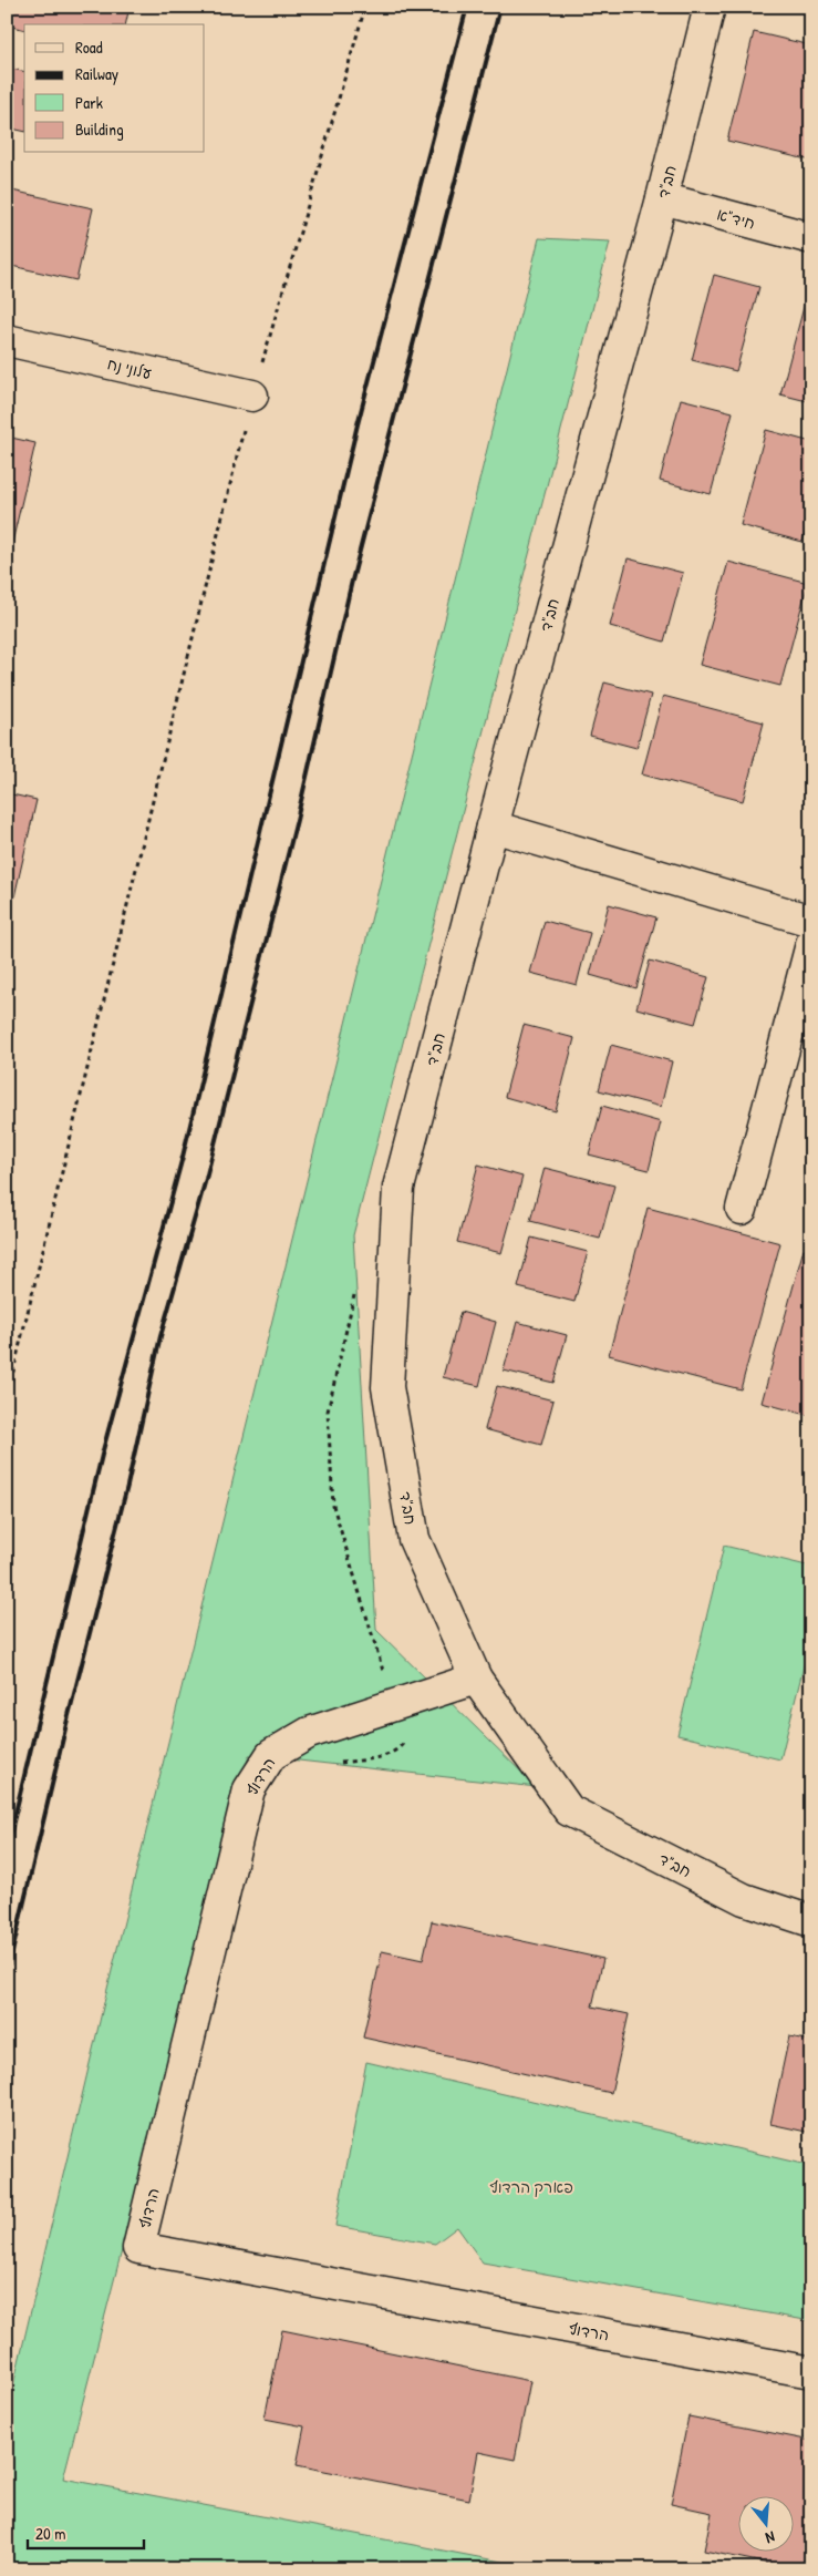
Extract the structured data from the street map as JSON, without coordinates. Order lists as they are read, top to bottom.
{
  "streets": {
    "street": [
      "חב\"ד",
      "חיד\"א",
      "עלוני נח",
      "הרדוף"
    ]
  },
  "crossings": [
    ["חב\"ד", "חיד\"א"],
    ["חב\"ד", "הרדוף"]
  ],
  "parks": ["פארק הרדוף"],
  "legend": [
    "Road",
    "Railway",
    "Park",
    "Building"
  ],
  "scale_bar": "20 m",
  "north": "bottom"
}
